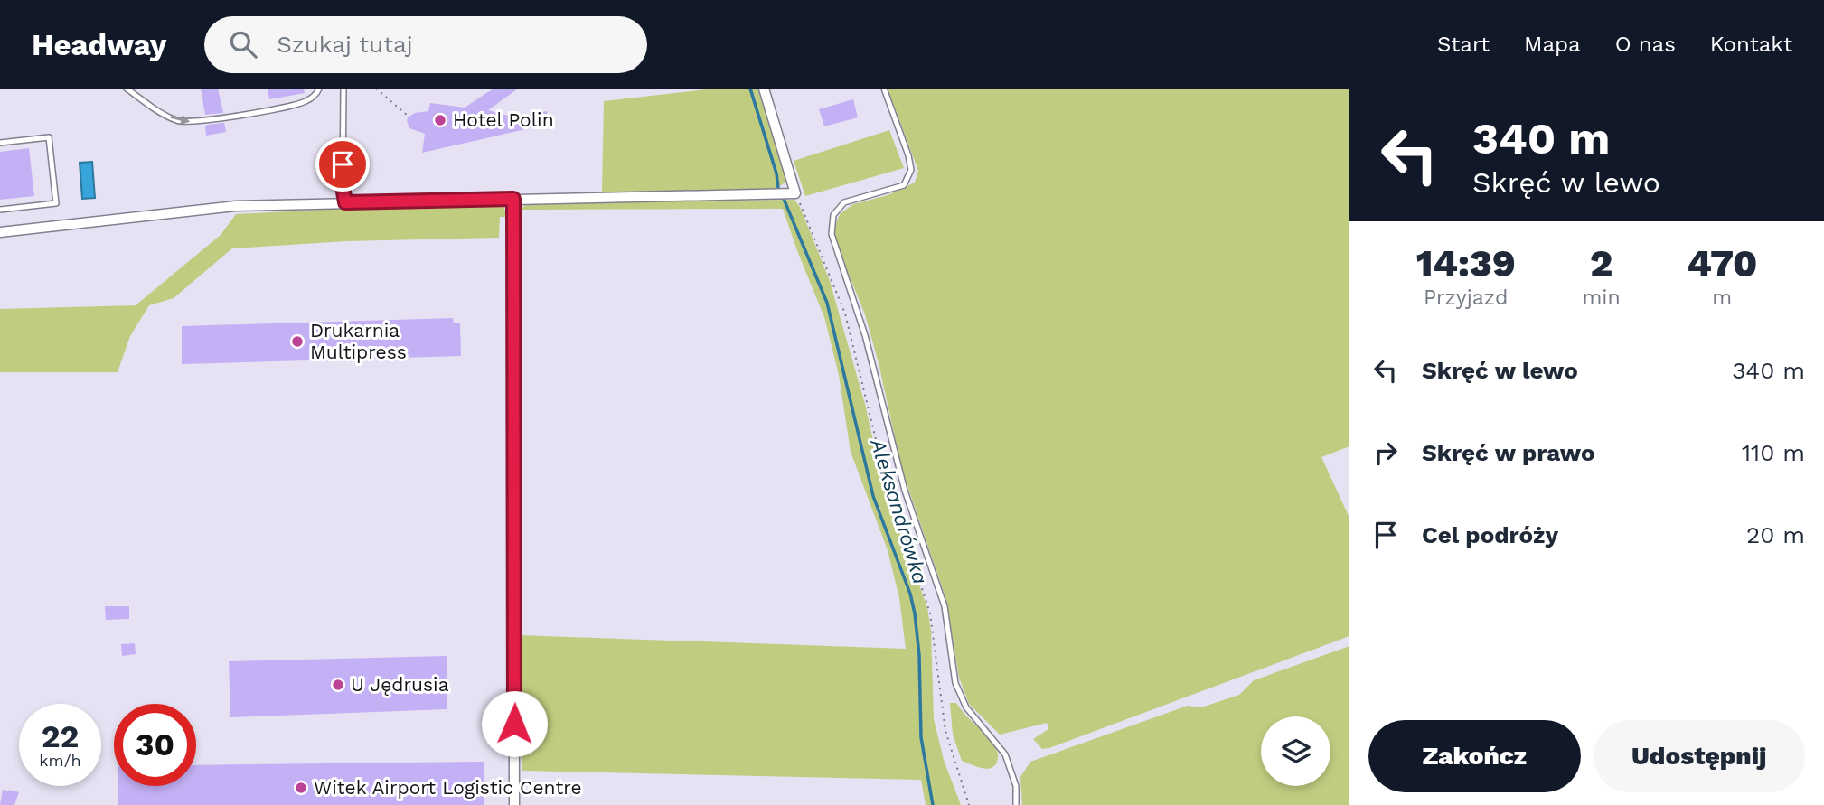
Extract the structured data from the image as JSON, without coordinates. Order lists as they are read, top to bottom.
{
  "water": ["Aleksandrówka"],
  "places": [
    "Hotel Polin",
    "Drukarnia Multipress",
    "U Jędrusia",
    "Witek Airport Logistic Centre"
  ],
  "page": {
    "header": "Headway",
    "search": "Szukaj tutaj",
    "nav": [
      "Start",
      "Mapa",
      "O nas",
      "Kontakt"
    ],
    "turn": ["340 m", "Skręć w lewo"],
    "eta": [
      "14:39",
      "Przyjazd",
      "2",
      "min",
      "470",
      "m"
    ],
    "list": [
      {
        "name": "Skręć w lewo",
        "value": "340 m"
      },
      {
        "name": "Skręć w prawo",
        "value": "110 m"
      },
      {
        "name": "Cel podróży",
        "value": "20 m"
      }
    ],
    "speed": "22 km/h",
    "limit": "30",
    "buttons": ["Zakończ", "Udostępnij"]
  }
}
